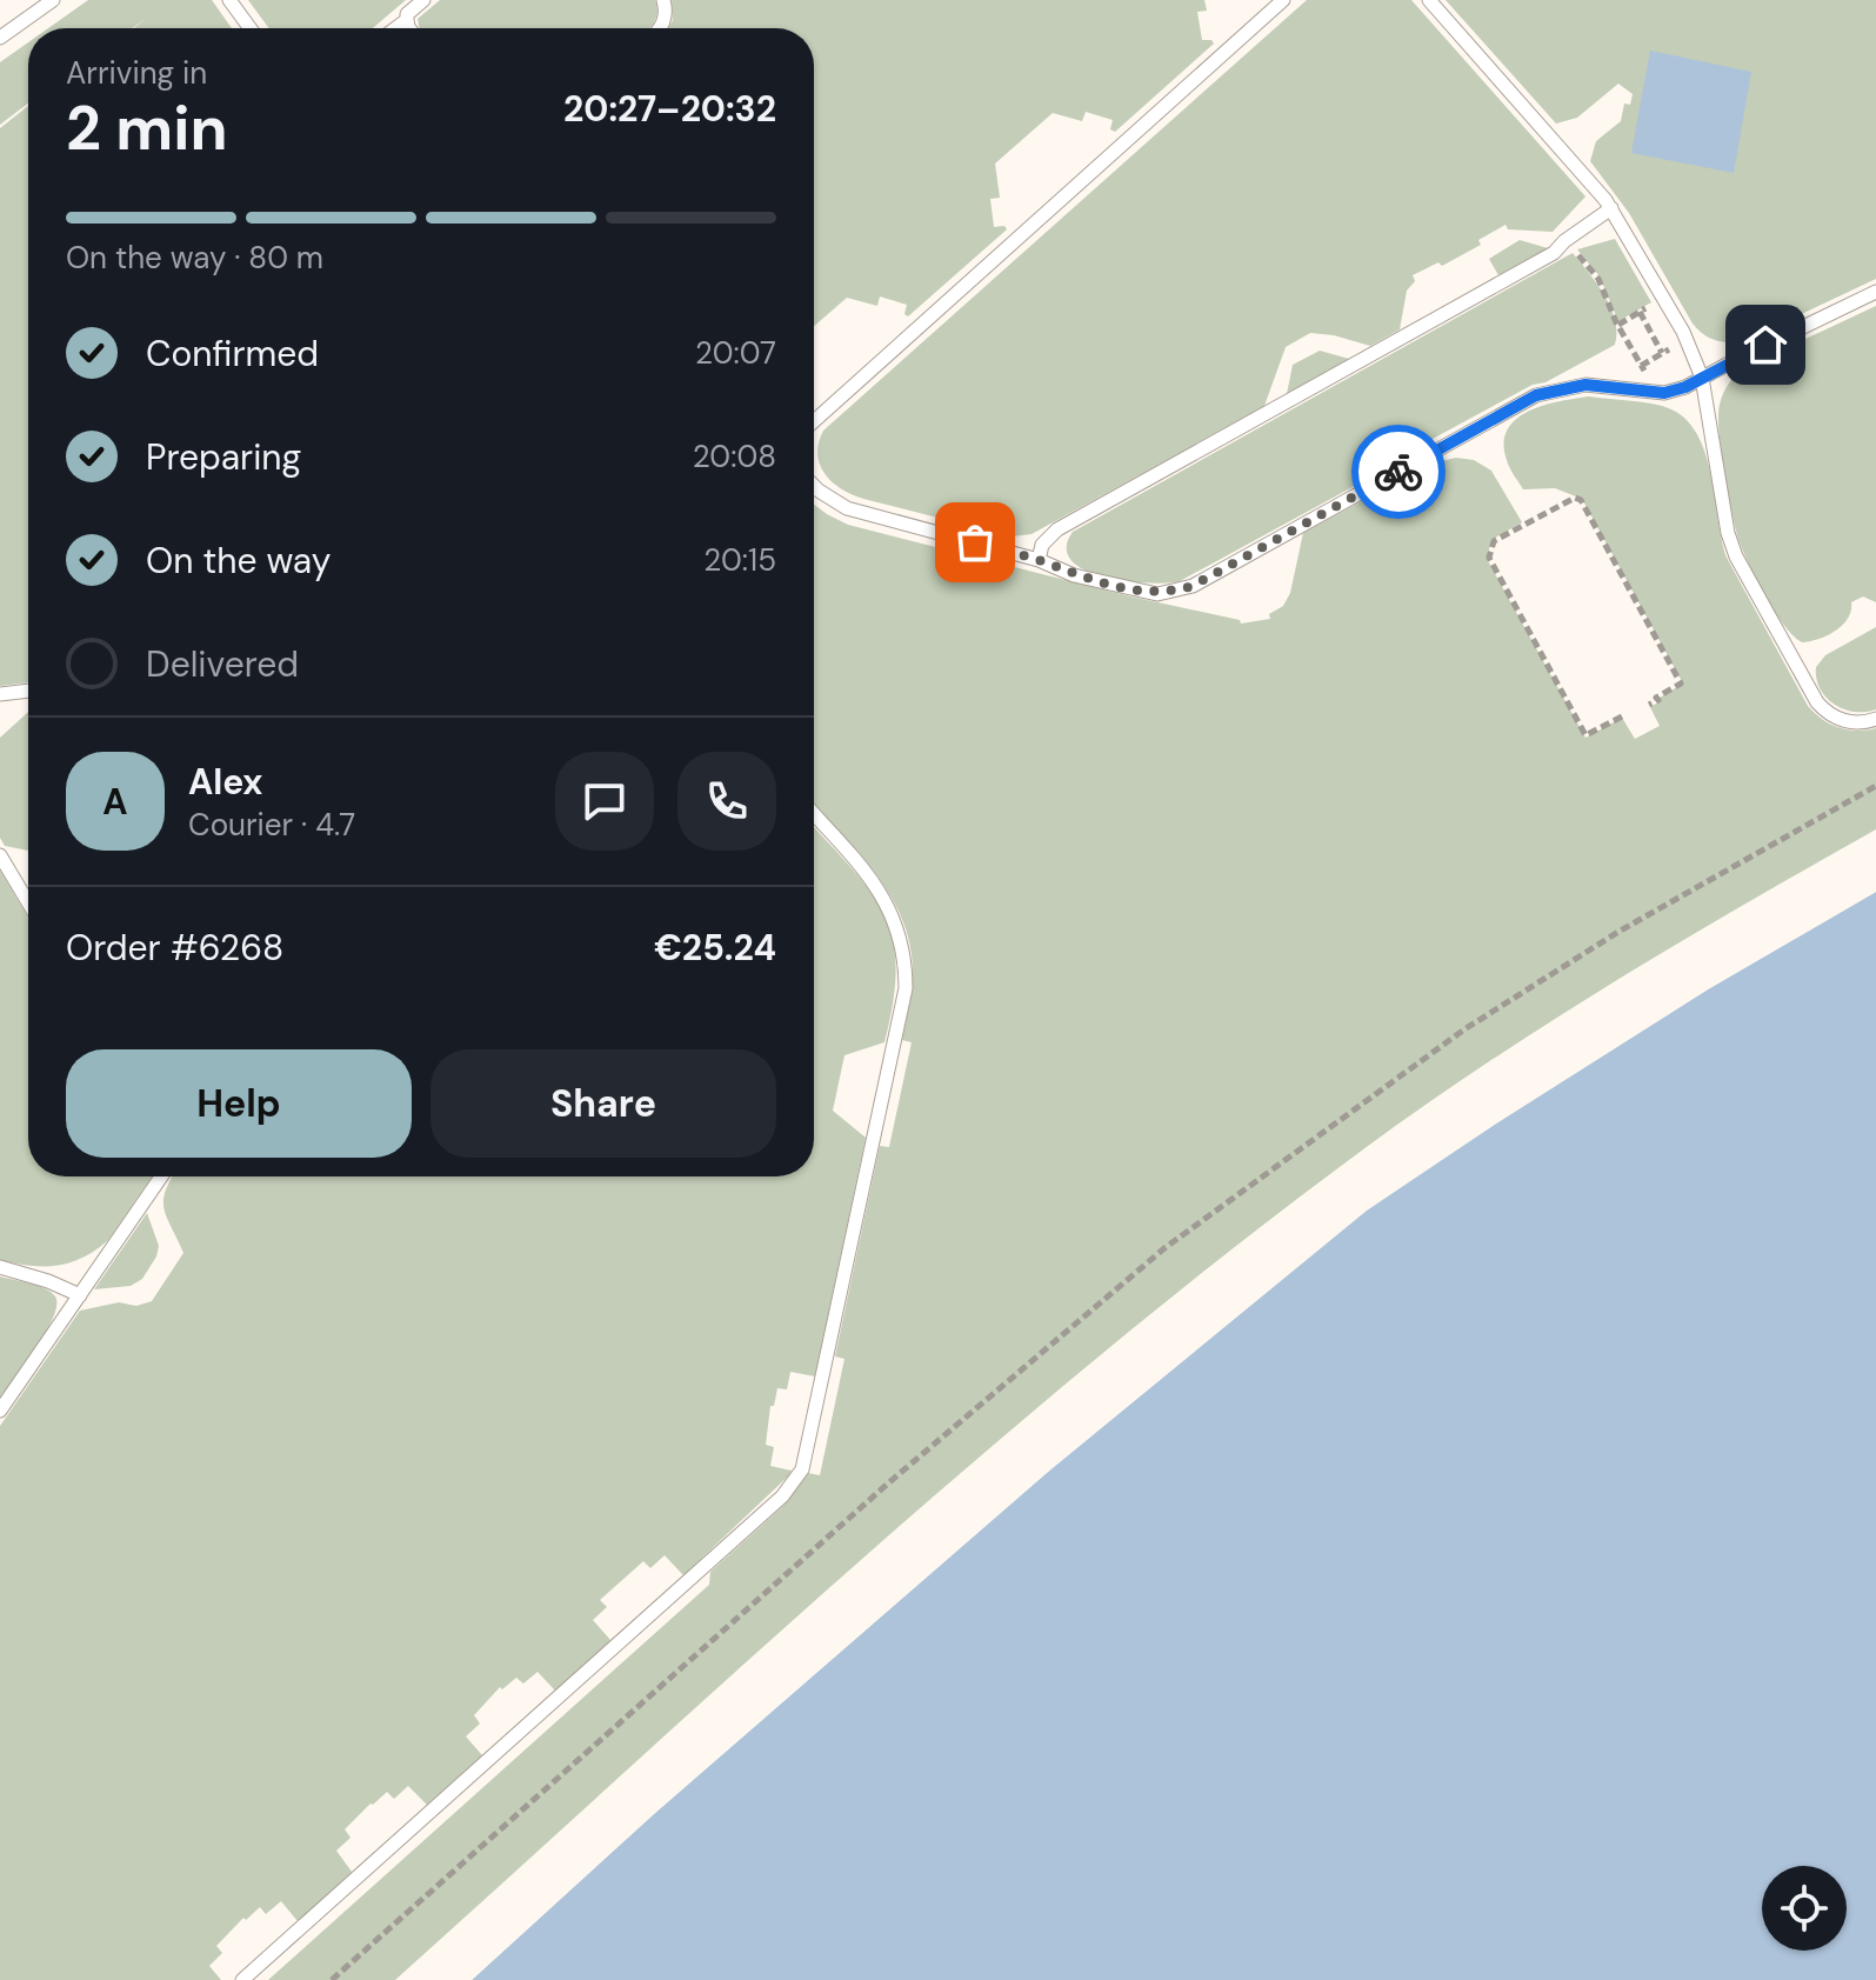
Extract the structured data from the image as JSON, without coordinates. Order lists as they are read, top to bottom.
{
  "page": {
    "heading": ["2 min", "Arriving in", "20:27–20:32"],
    "panel": [
      "Alex",
      "Courier · 4.7",
      "Order #6268",
      "€25.24"
    ],
    "bar": "On the way · 80 m",
    "list": [
      ["Confirmed", "20:07"],
      ["Preparing", "20:08"],
      ["On the way", "20:15"],
      "Delivered"
    ],
    "round": "A",
    "buttons": ["Help", "Share"]
  }
}
